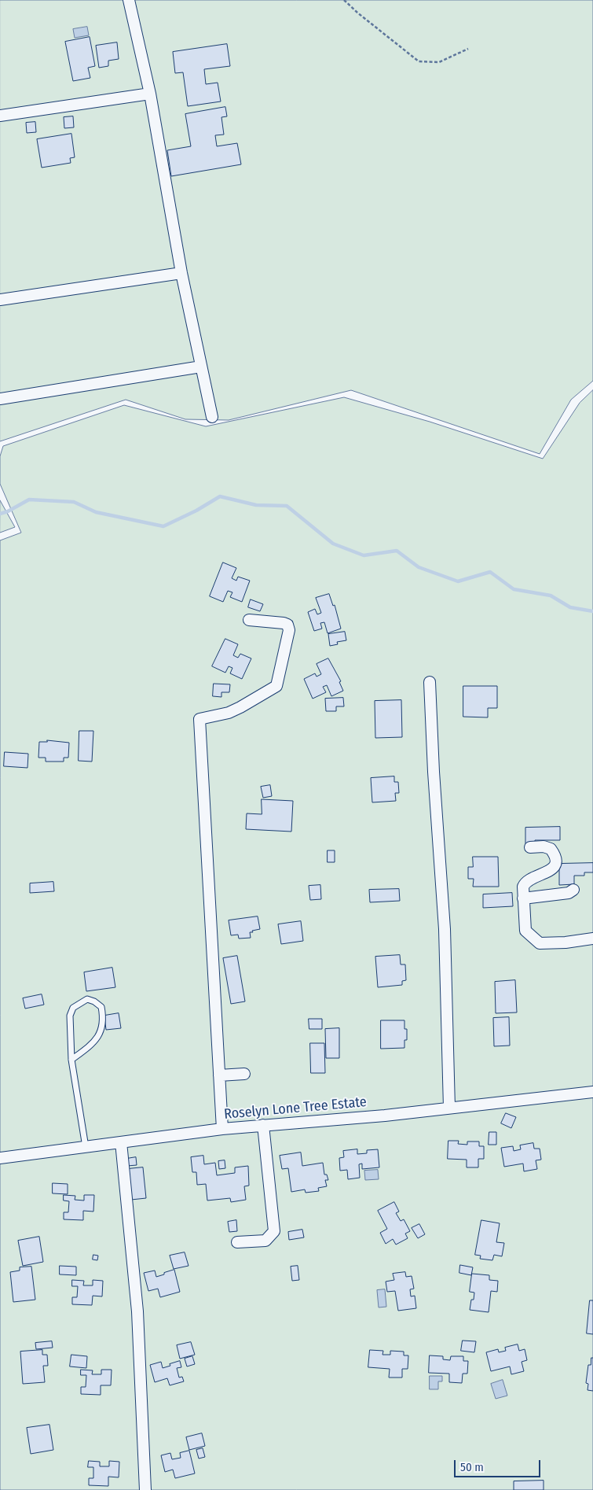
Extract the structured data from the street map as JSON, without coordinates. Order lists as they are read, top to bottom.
{
  "streets": {
    "street": ["Roselyn Lone Tree Estate"]
  },
  "scale_bar": "50 m"
}
